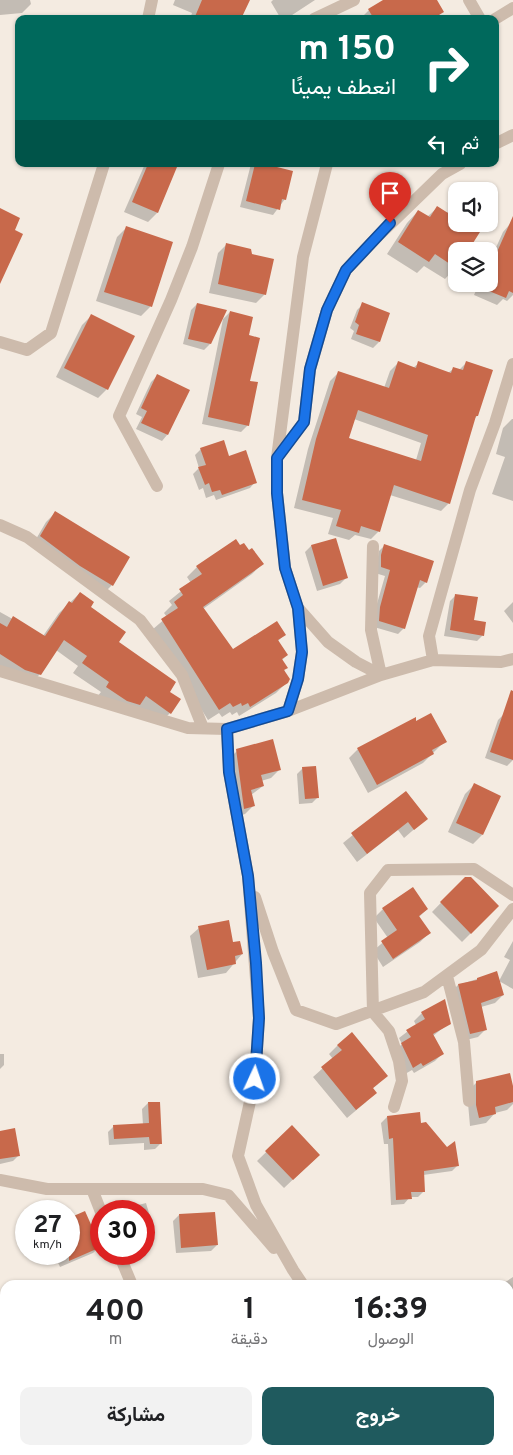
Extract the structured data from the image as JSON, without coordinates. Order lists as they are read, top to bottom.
{
  "page": {
    "turn": ["150 m", "انعطف يمينًا"],
    "then": "ثم",
    "speed": "27 km/h",
    "limit": "30",
    "eta": [
      "16:39",
      "الوصول",
      "1",
      "دقيقة",
      "400",
      "m"
    ],
    "buttons": ["خروج", "مشاركة"]
  }
}
